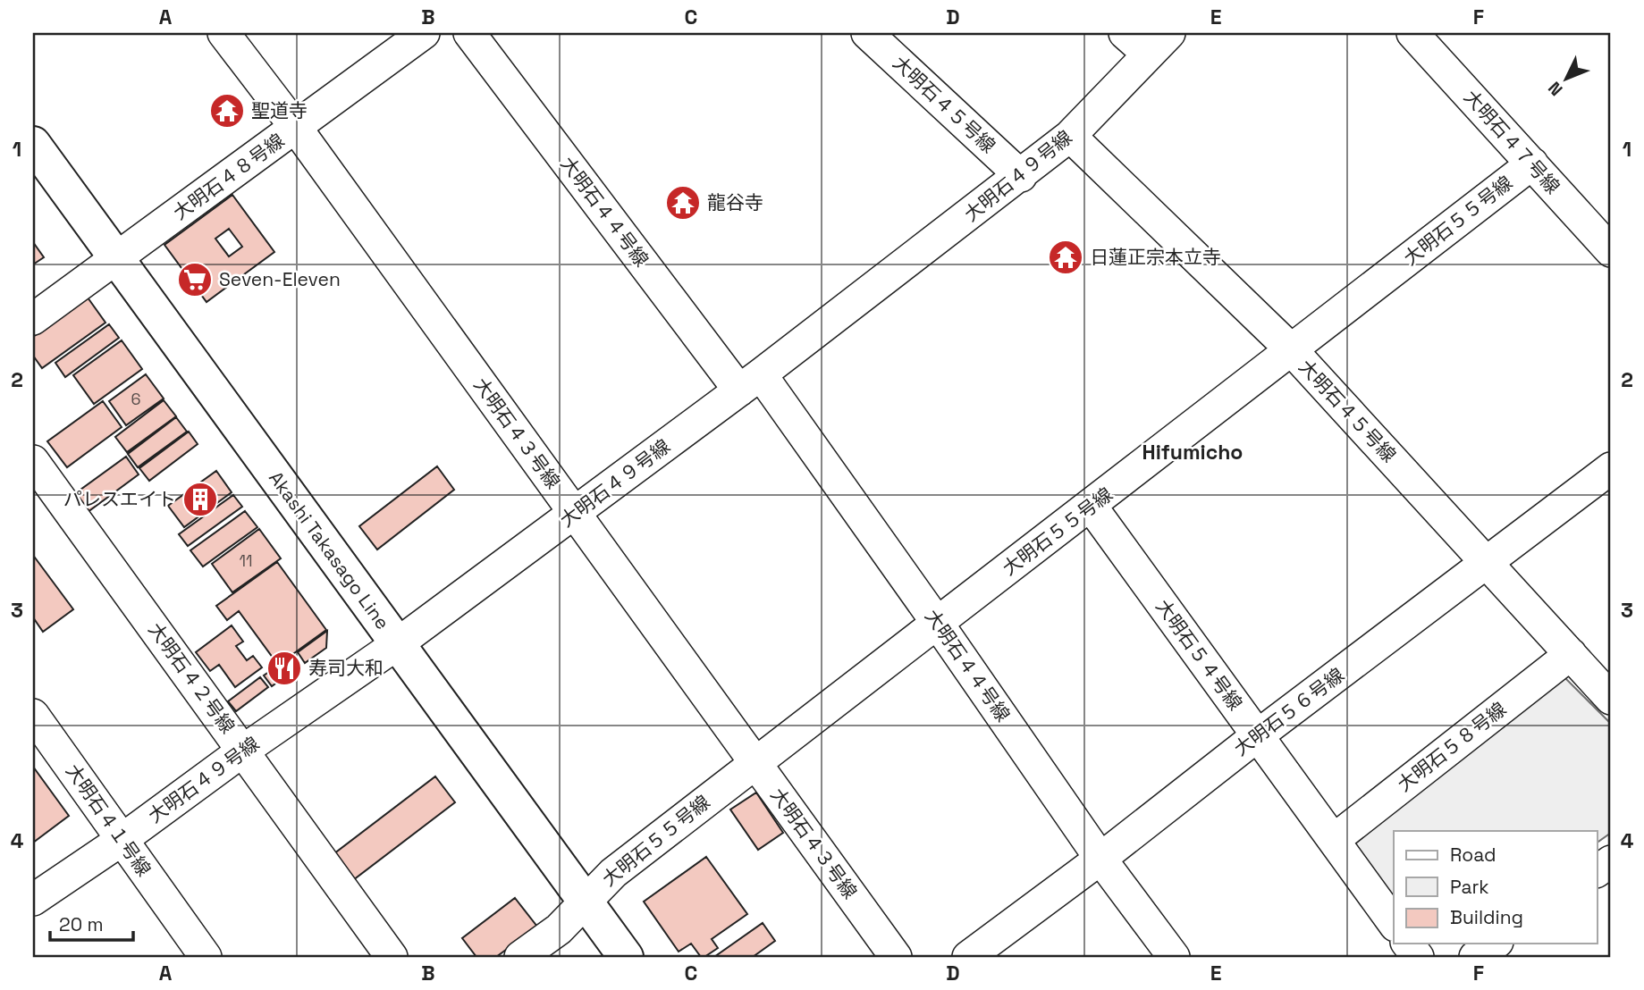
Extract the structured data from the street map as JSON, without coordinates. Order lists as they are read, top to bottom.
{
  "streets": {
    "main road": ["Akashi Takasago Line"],
    "street": [
      "大明石４５号線",
      "大明石４７号線",
      "大明石４９号線",
      "大明石４８号線",
      "大明石４４号線",
      "大明石５５号線",
      "大明石４３号線",
      "大明石５４号線",
      "大明石４２号線",
      "大明石５６号線",
      "大明石５８号線",
      "大明石４１号線"
    ]
  },
  "crossings": [
    ["大明石４５号線", "大明石４９号線"],
    ["大明石４５号線", "大明石５５号線"],
    ["大明石４５号線", "大明石５６号線"],
    ["大明石４５号線", "大明石５８号線"],
    ["大明石４７号線", "大明石５５号線"],
    ["大明石４９号線", "大明石４４号線"],
    ["大明石４９号線", "大明石４３号線"],
    ["大明石４９号線", "Akashi Takasago Line"],
    ["大明石４９号線", "大明石４２号線"],
    ["大明石４９号線", "大明石４１号線"],
    ["大明石４８号線", "大明石４３号線"],
    ["大明石４８号線", "Akashi Takasago Line"],
    ["大明石４４号線", "大明石５５号線"],
    ["大明石４４号線", "大明石５６号線"],
    ["大明石５５号線", "大明石４３号線"],
    ["大明石５５号線", "Akashi Takasago Line"],
    ["大明石５５号線", "大明石５４号線"],
    ["大明石５４号線", "大明石５６号線"],
    ["大明石５４号線", "大明石５８号線"]
  ],
  "districts": ["Hifumicho"],
  "places": {
    "temple": ["聖道寺", "龍谷寺", "日蓮正宗本立寺"],
    "supermarket": ["Seven-Eleven"],
    "building": ["パレスエイト"],
    "restaurant": ["寿司大和"]
  },
  "house_numbers": ["6", "11"],
  "legend": ["Road", "Park", "Building"],
  "scale_bar": "20 m",
  "north": "bottom left",
  "grid": {
    "columns": [
      "A",
      "B",
      "C",
      "D",
      "E",
      "F"
    ],
    "rows": [
      "1",
      "2",
      "3",
      "4"
    ]
  }
}
